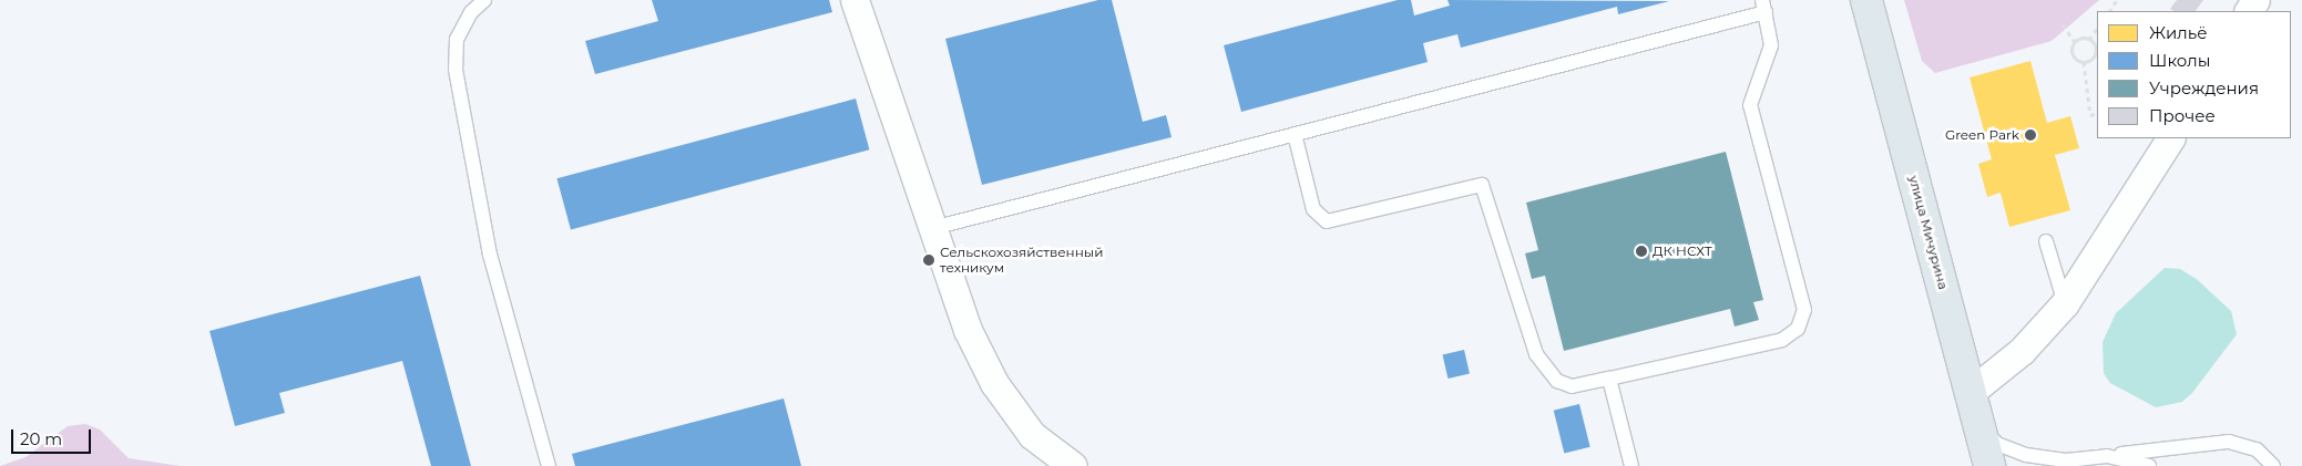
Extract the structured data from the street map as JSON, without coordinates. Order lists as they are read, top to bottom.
{
  "streets": {
    "main road": ["улица Мичурина"]
  },
  "places": ["Green Park", "ДК НСХТ", "Сельскохозяйственный техникум"],
  "legend": [
    "Жильё",
    "Школы",
    "Учреждения",
    "Прочее"
  ],
  "scale_bar": "20 m"
}
